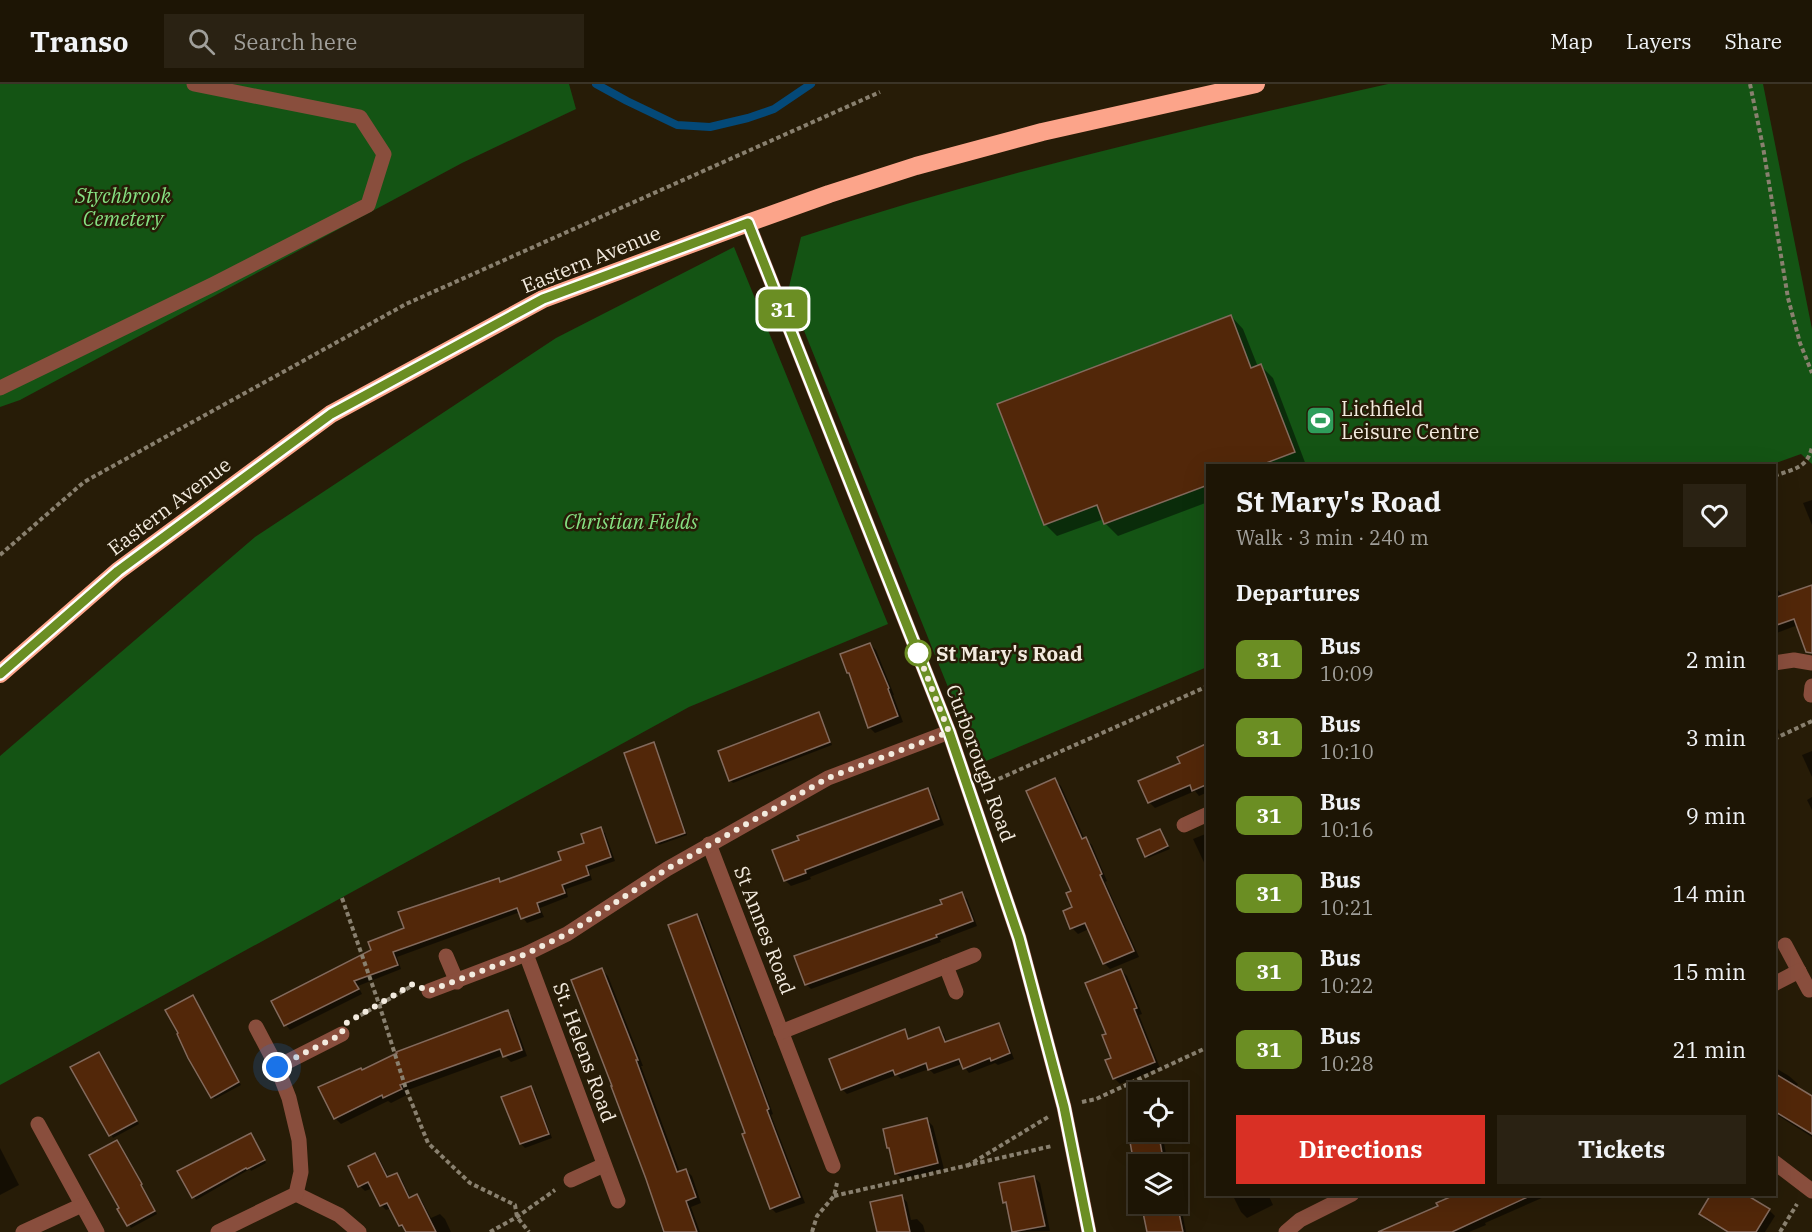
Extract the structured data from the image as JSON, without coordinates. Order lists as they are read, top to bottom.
{
  "streets": {
    "highway": ["Eastern Avenue"],
    "street": ["Curborough Road", "St Annes Road", "St. Helens Road"]
  },
  "crossings": [
    ["Eastern Avenue", "Curborough Road"]
  ],
  "parks": ["Stychbrook Cemetery", "Christian Fields"],
  "places": {
    "sports": ["Lichfield Leisure Centre"],
    "other": ["St Mary's Road"]
  },
  "lines": ["bus line 31"],
  "page": {
    "header": "Transo",
    "search": "Search here",
    "nav": ["Map", "Layers", "Share"],
    "on_map": "31",
    "heading": [
      ["St Mary's Road", "Walk · 3 min · 240 m"],
      "Departures"
    ],
    "list": [
      {
        "mark": "31",
        "name": "Bus",
        "note": "10:09",
        "value": "2 min"
      },
      {
        "mark": "31",
        "name": "Bus",
        "note": "10:10",
        "value": "3 min"
      },
      {
        "mark": "31",
        "name": "Bus",
        "note": "10:16",
        "value": "9 min"
      },
      {
        "mark": "31",
        "name": "Bus",
        "note": "10:21",
        "value": "14 min"
      },
      {
        "mark": "31",
        "name": "Bus",
        "note": "10:22",
        "value": "15 min"
      },
      {
        "mark": "31",
        "name": "Bus",
        "note": "10:28",
        "value": "21 min"
      }
    ],
    "buttons": ["Directions", "Tickets"]
  }
}
